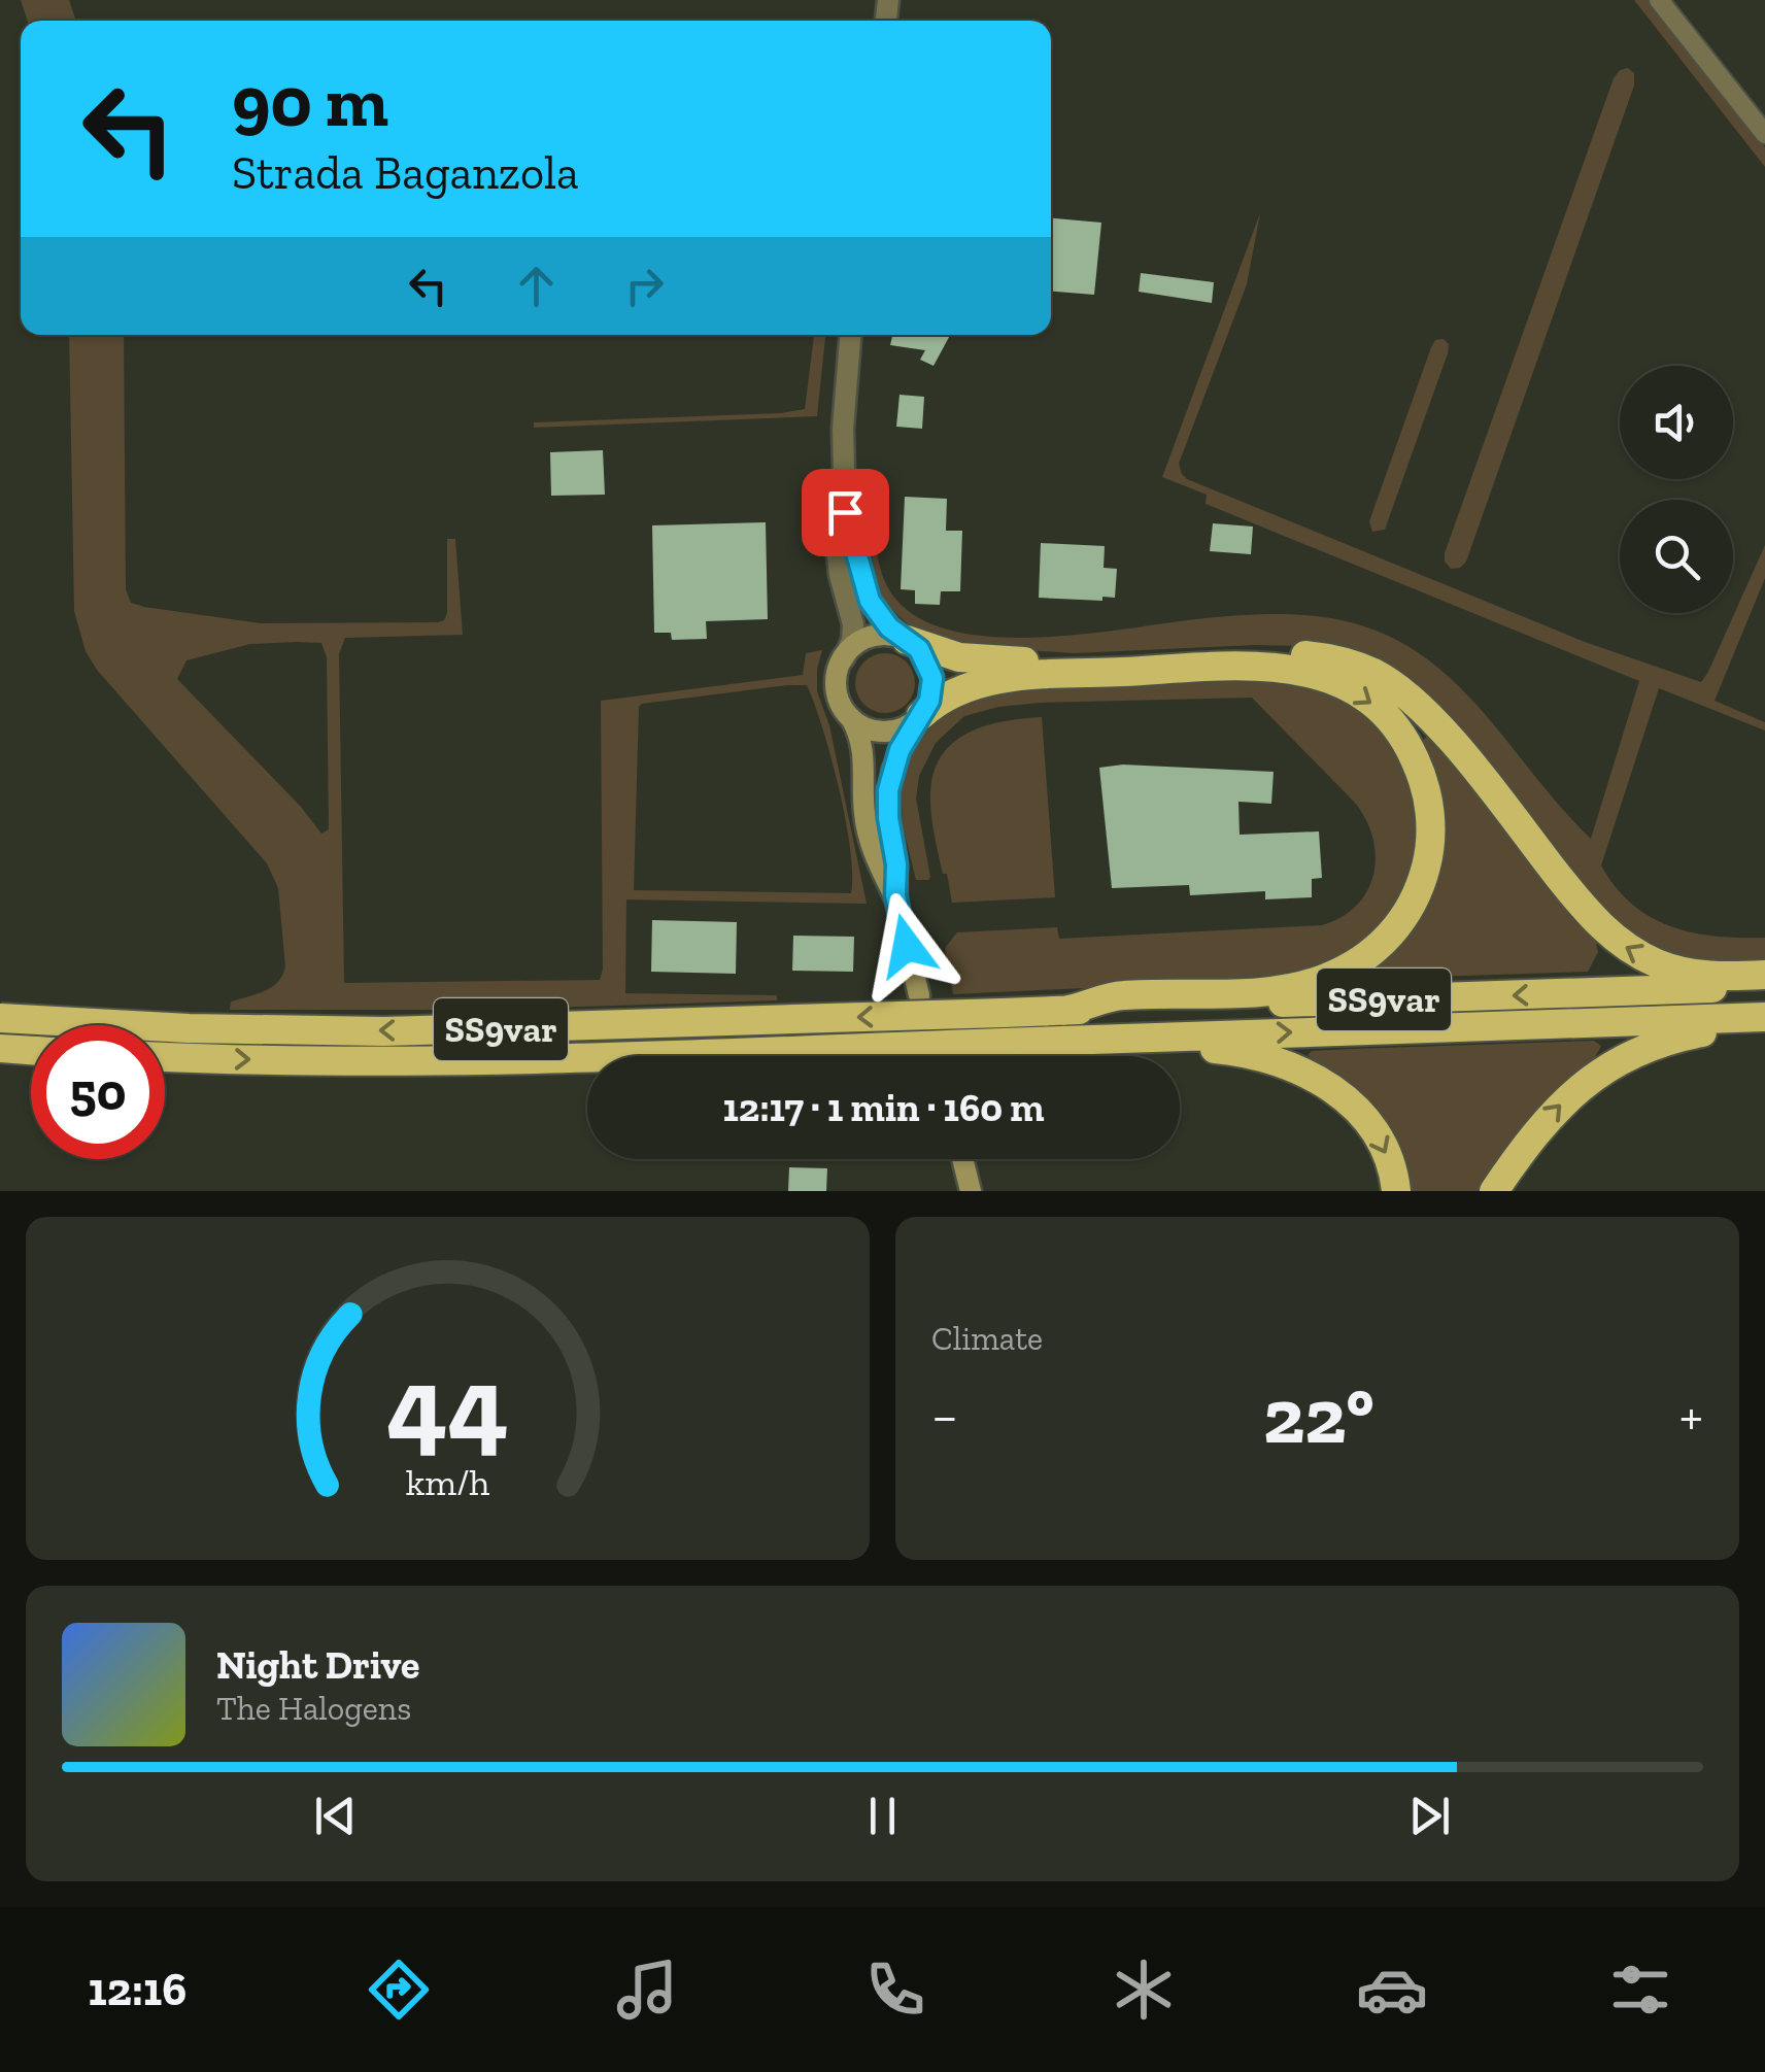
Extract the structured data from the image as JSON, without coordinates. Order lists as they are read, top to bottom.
{
  "streets": {
    "highway": ["SS9var"]
  },
  "page": {
    "turn": ["90 m", "Strada Baganzola"],
    "limit": "50",
    "trip": "12:17 · 1 min · 160 m",
    "tile": "Climate",
    "heat": ["−", "22°", "+"],
    "song": ["Night Drive", "The Halogens"],
    "tabs": "12:16",
    "gauge": ["44", "km/h"]
  }
}
